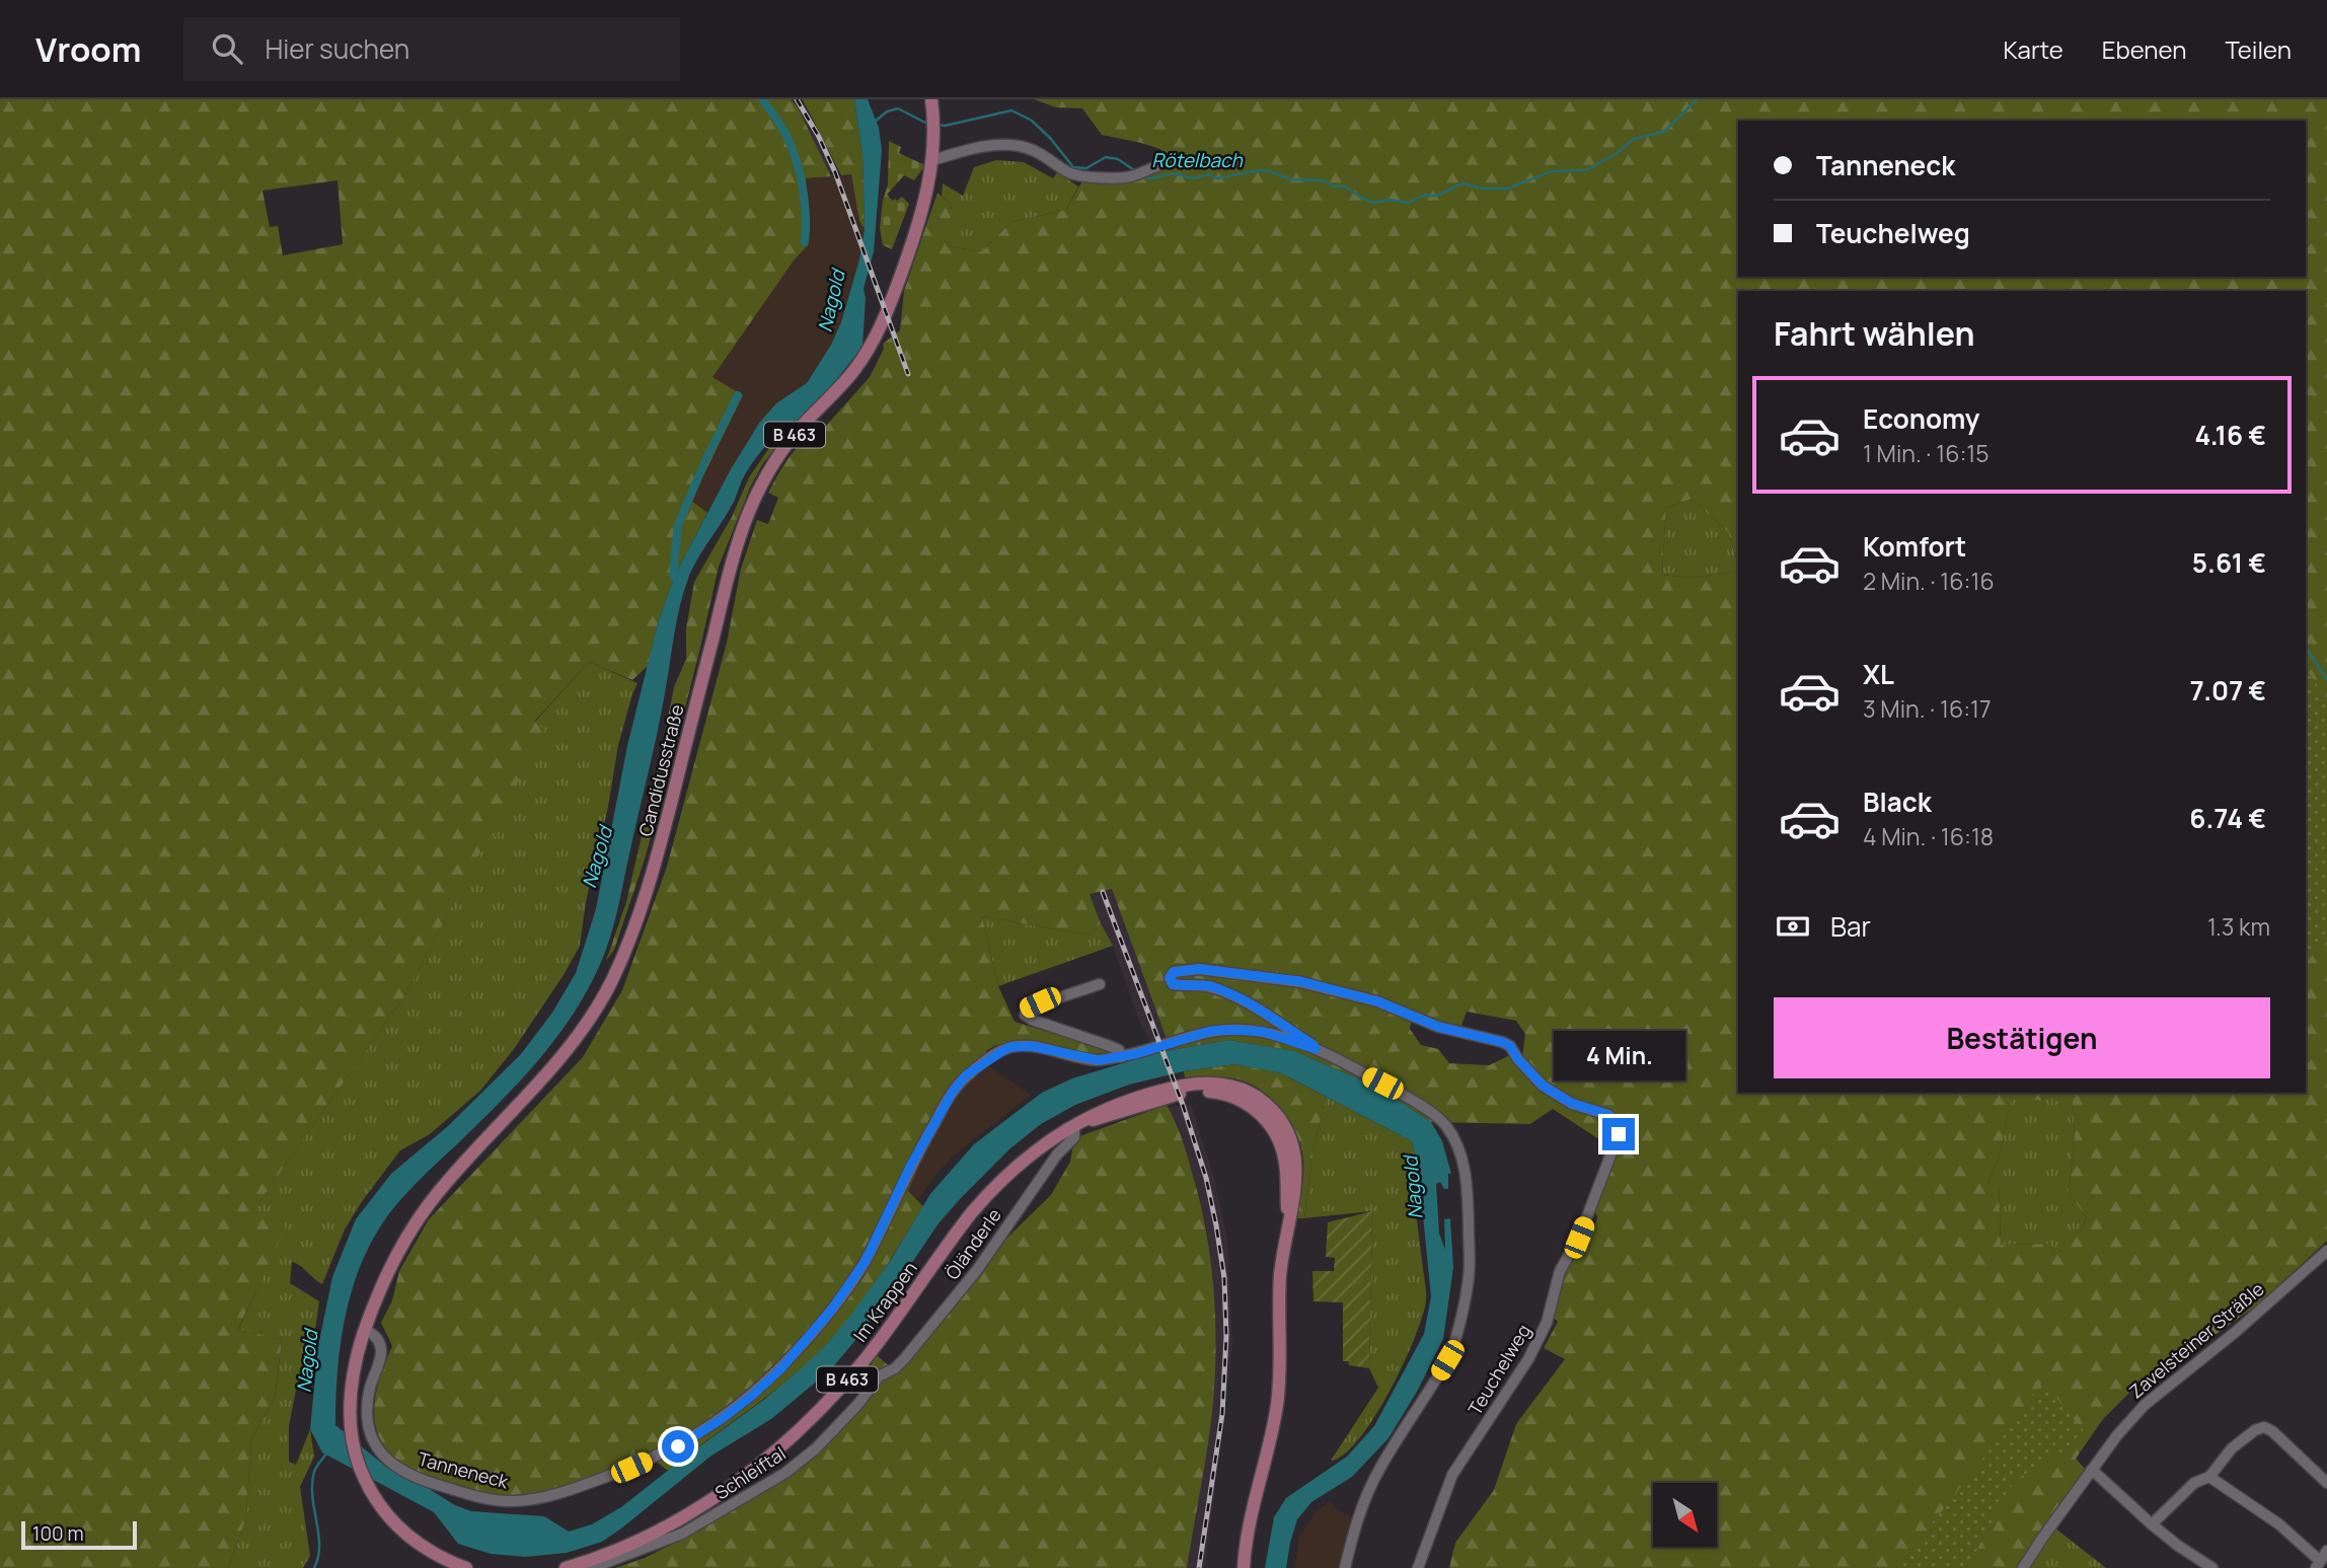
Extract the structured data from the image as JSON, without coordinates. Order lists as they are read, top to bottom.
{
  "streets": {
    "main road": ["B 463", "Candidusstraße", "Im Krappen"],
    "street": [
      "Öländerle",
      "Zavelsteiner Sträßle",
      "Teuchelweg",
      "Tanneneck",
      "Schleiftal"
    ]
  },
  "crossings": [
    ["Candidusstraße", "Tanneneck"],
    ["Öländerle", "Im Krappen"],
    ["Öländerle", "Schleiftal"]
  ],
  "water": ["Rötelbach", "Nagold"],
  "scale_bar": "100 m",
  "north": "bottom right",
  "page": {
    "header": "Vroom",
    "search": "Hier suchen",
    "nav": ["Karte", "Ebenen", "Teilen"],
    "banner": ["Tanneneck", "Teuchelweg"],
    "heading": "Fahrt wählen",
    "list": [
      {
        "name": "Economy",
        "note": "1 Min. · 16:15",
        "value": "4.16 €"
      },
      {
        "name": "Komfort",
        "note": "2 Min. · 16:16",
        "value": "5.61 €"
      },
      {
        "name": "XL",
        "note": "3 Min. · 16:17",
        "value": "7.07 €"
      },
      {
        "name": "Black",
        "note": "4 Min. · 16:18",
        "value": "6.74 €"
      }
    ],
    "pay": ["Bar", "1.3 km"],
    "buttons": "Bestätigen",
    "bubble": "4 Min.",
    "scale": "100 m"
  }
}
